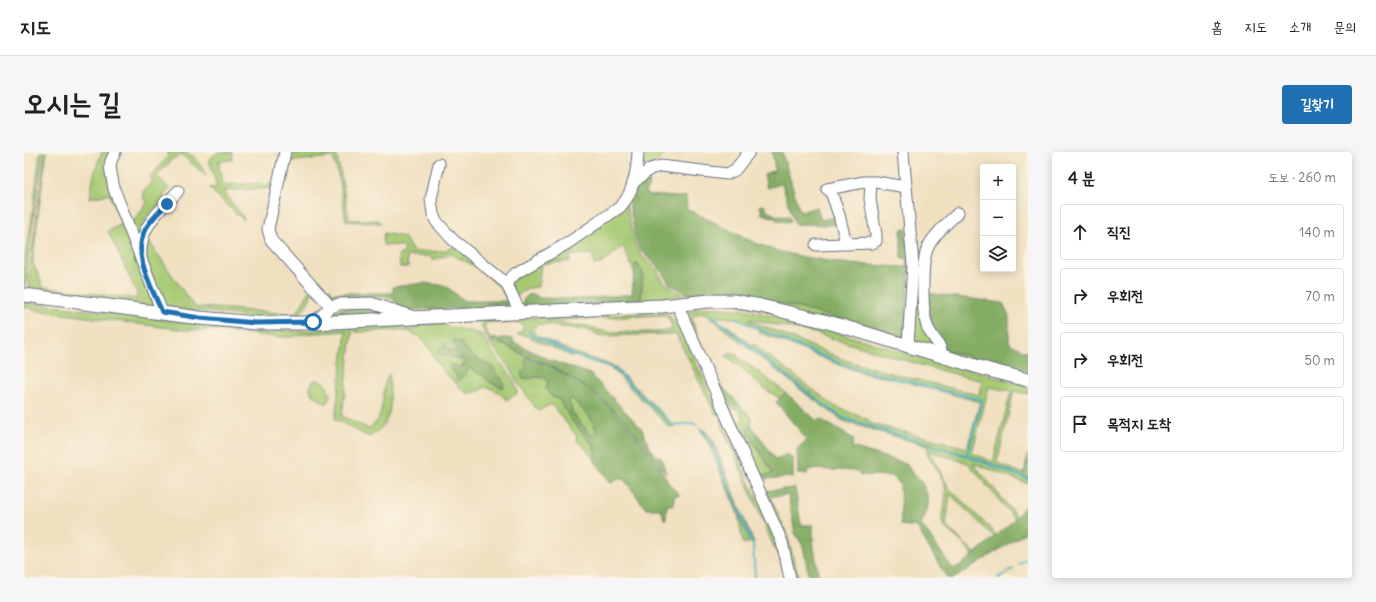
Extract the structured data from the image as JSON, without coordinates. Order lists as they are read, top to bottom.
{
  "page": {
    "header": "지도",
    "nav": [
      "홈",
      "지도",
      "소개",
      "문의"
    ],
    "title": "오시는 길",
    "buttons": "길찾기",
    "heading": ["4 분", "도보 · 260 m"],
    "map_buttons": ["+", "−"],
    "list": [
      ["직진", "140 m"],
      ["우회전", "70 m"],
      ["우회전", "50 m"],
      "목적지 도착"
    ]
  }
}
